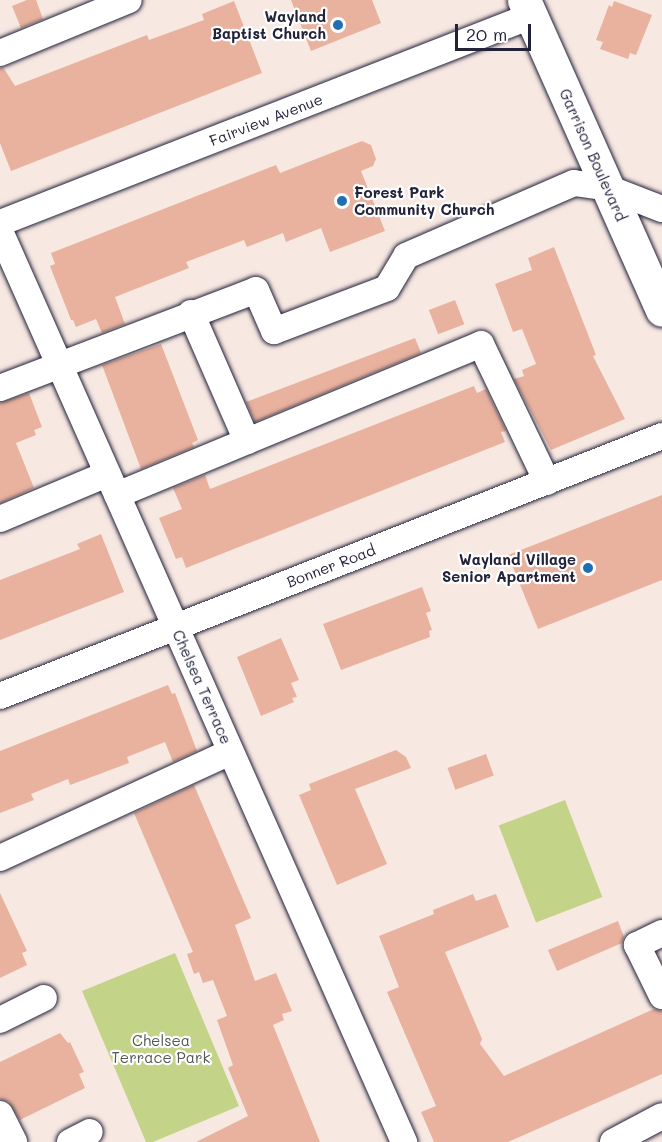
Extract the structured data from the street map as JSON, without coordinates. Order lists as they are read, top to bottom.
{
  "streets": {
    "main road": ["Garrison Boulevard"],
    "street": ["Fairview Avenue", "Bonner Road", "Chelsea Terrace"]
  },
  "crossings": [
    ["Fairview Avenue", "Garrison Boulevard"],
    ["Bonner Road", "Chelsea Terrace"]
  ],
  "parks": ["Chelsea Terrace Park"],
  "places": ["Wayland Baptist Church", "Forest Park Community Church", "Wayland Village Senior Apartment"],
  "scale_bar": "20 m"
}
